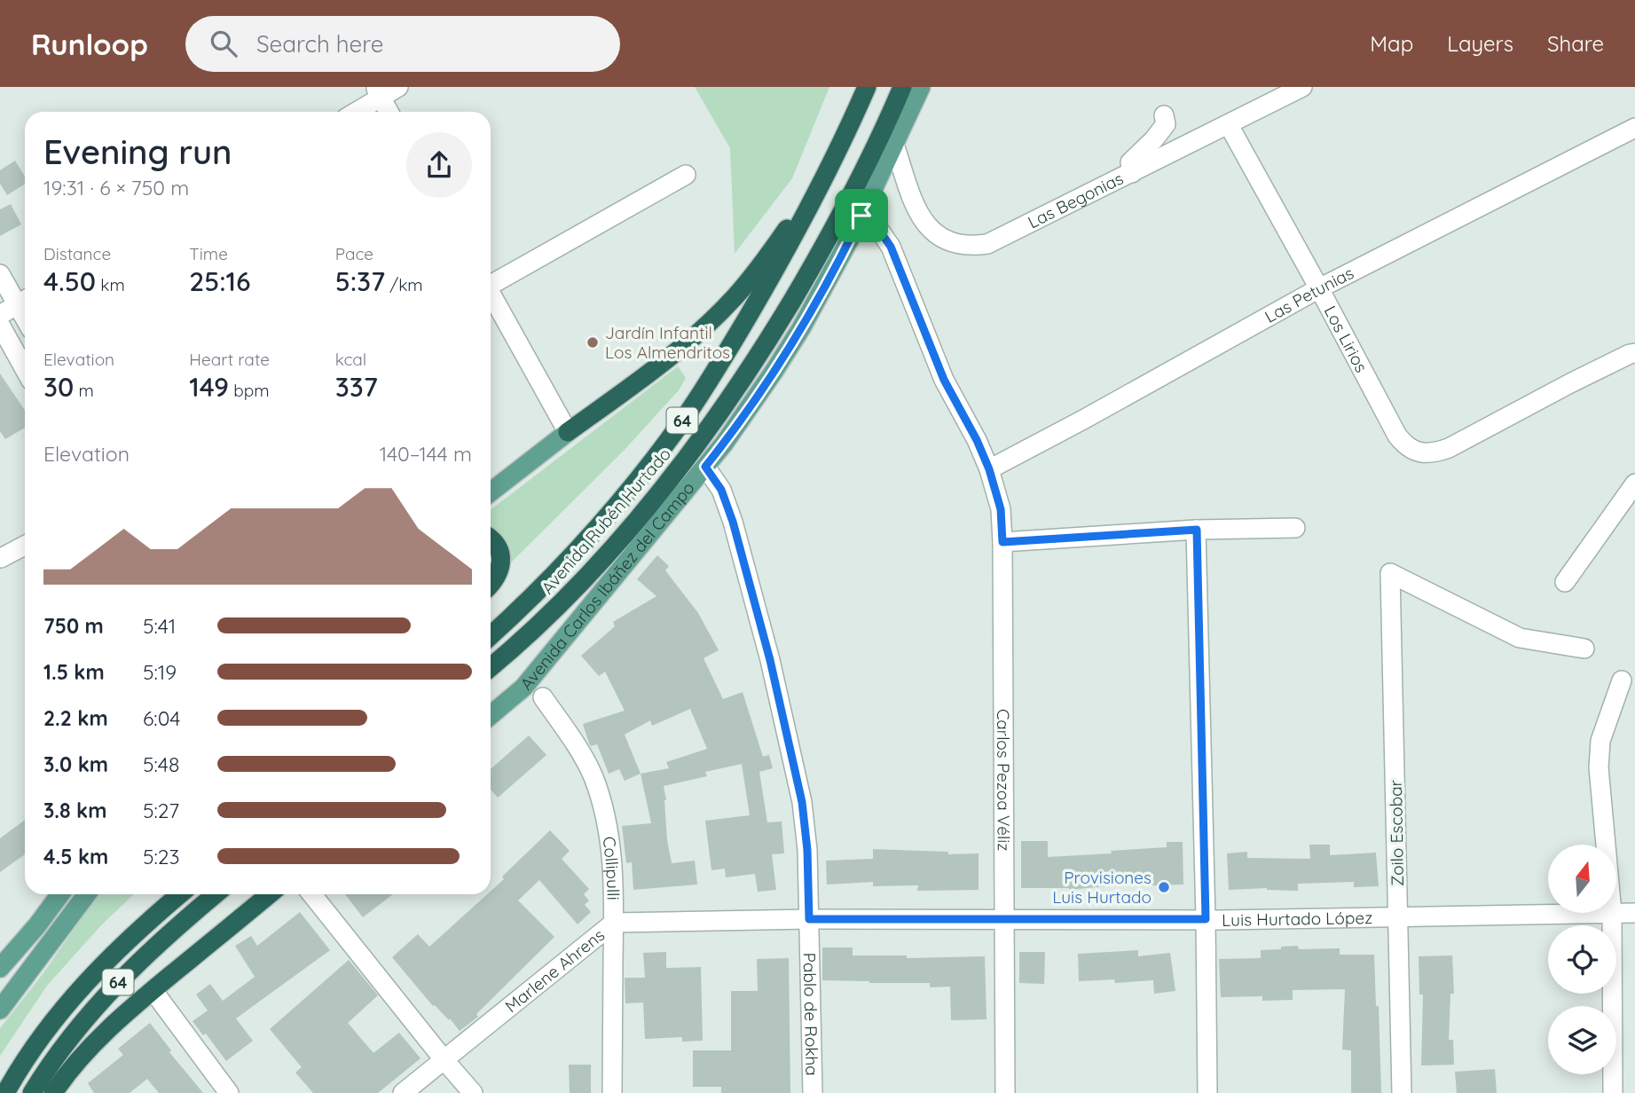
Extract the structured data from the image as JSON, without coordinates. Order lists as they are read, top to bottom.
{
  "streets": {
    "highway": ["64", "Avenida Rubén Hurtado"],
    "main road": ["Avenida Carlos Ibáñez del Campo"],
    "street": [
      "Las Begonias",
      "Las Petunias",
      "Los Lirios",
      "Carlos Pezoa Véliz",
      "Zoilo Escobar",
      "Collipulli",
      "Luis Hurtado López",
      "Marlene Ahrens",
      "Pablo de Rokha"
    ]
  },
  "crossings": [
    ["Las Begonias", "Los Lirios"],
    ["Las Begonias", "Avenida Carlos Ibáñez del Campo"],
    ["Las Petunias", "Los Lirios"],
    ["Las Petunias", "Carlos Pezoa Véliz"],
    ["Avenida Carlos Ibáñez del Campo", "Carlos Pezoa Véliz"],
    ["Avenida Carlos Ibáñez del Campo", "Pablo de Rokha"],
    ["Carlos Pezoa Véliz", "Luis Hurtado López"],
    ["Zoilo Escobar", "Luis Hurtado López"],
    ["Collipulli", "Marlene Ahrens"],
    ["Luis Hurtado López", "Marlene Ahrens"],
    ["Luis Hurtado López", "Pablo de Rokha"],
    ["Marlene Ahrens", "Pablo de Rokha"]
  ],
  "places": ["Jardín Infantil Los Almendritos", "Provisiones Luis Hurtado"],
  "north": "top",
  "page": {
    "header": "Runloop",
    "search": "Search here",
    "nav": ["Map", "Layers", "Share"],
    "heading": ["Evening run", "19:31 · 6 × 750 m"],
    "stats": [
      ["Distance", "4.50 km"],
      ["Time", "25:16"],
      ["Pace", "5:37 /km"],
      ["Elevation", "30 m"],
      ["Heart rate", "149 bpm"],
      ["kcal", "337"]
    ],
    "chart": ["Elevation", "140–144 m"],
    "list": [
      {
        "name": "750 m",
        "note": "5:41"
      },
      {
        "name": "1.5 km",
        "note": "5:19"
      },
      {
        "name": "2.2 km",
        "note": "6:04"
      },
      {
        "name": "3.0 km",
        "note": "5:48"
      },
      {
        "name": "3.8 km",
        "note": "5:27"
      },
      {
        "name": "4.5 km",
        "note": "5:23"
      }
    ]
  }
}
